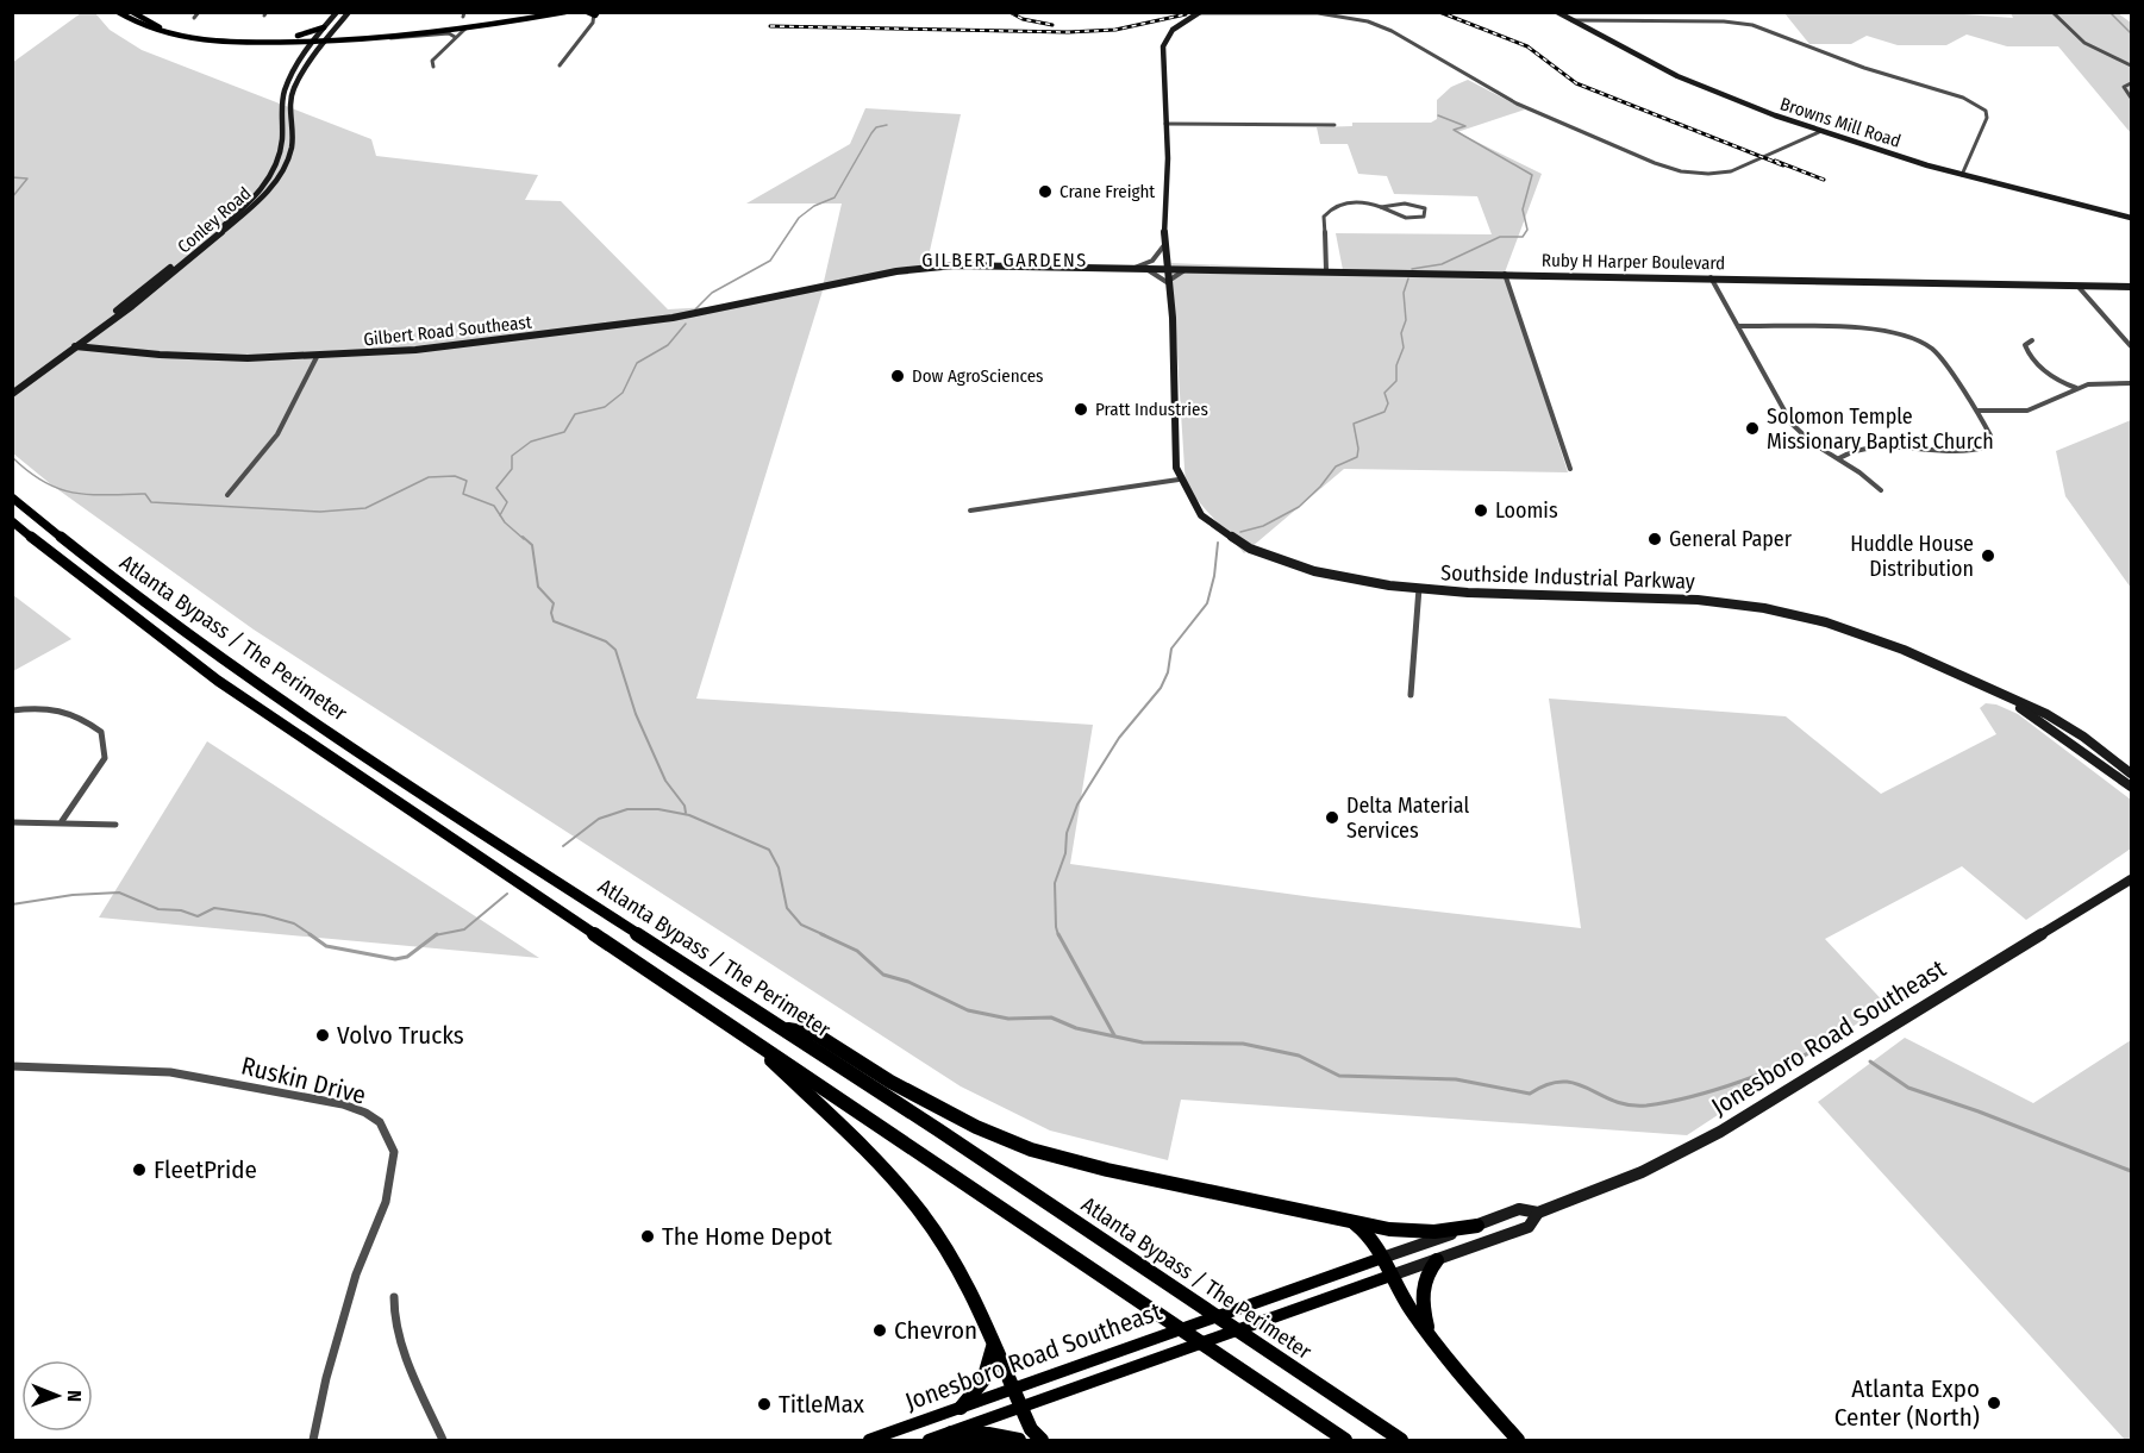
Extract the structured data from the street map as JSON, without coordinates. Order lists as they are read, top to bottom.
{
  "streets": {
    "highway": ["Atlanta Bypass / The Perimeter"],
    "main road": ["Jonesboro Road Southeast"],
    "street": [
      "Browns Mill Road",
      "Conley Road",
      "Ruby H Harper Boulevard",
      "Gilbert Road Southeast",
      "Southside Industrial Parkway",
      "Ruskin Drive"
    ]
  },
  "crossings": [
    ["Conley Road", "Gilbert Road Southeast"],
    ["Ruby H Harper Boulevard", "Gilbert Road Southeast"],
    ["Ruby H Harper Boulevard", "Southside Industrial Parkway"]
  ],
  "districts": ["GILBERT GARDENS"],
  "places": [
    "Crane Freight",
    "Dow AgroSciences",
    "Pratt Industries",
    "Solomon Temple Missionary Baptist Church",
    "Loomis",
    "General Paper",
    "Huddle House Distribution",
    "Delta Material Services",
    "Volvo Trucks",
    "FleetPride",
    "The Home Depot",
    "Chevron",
    "Atlanta Expo Center (North)",
    "TitleMax"
  ],
  "north": "right"
}
